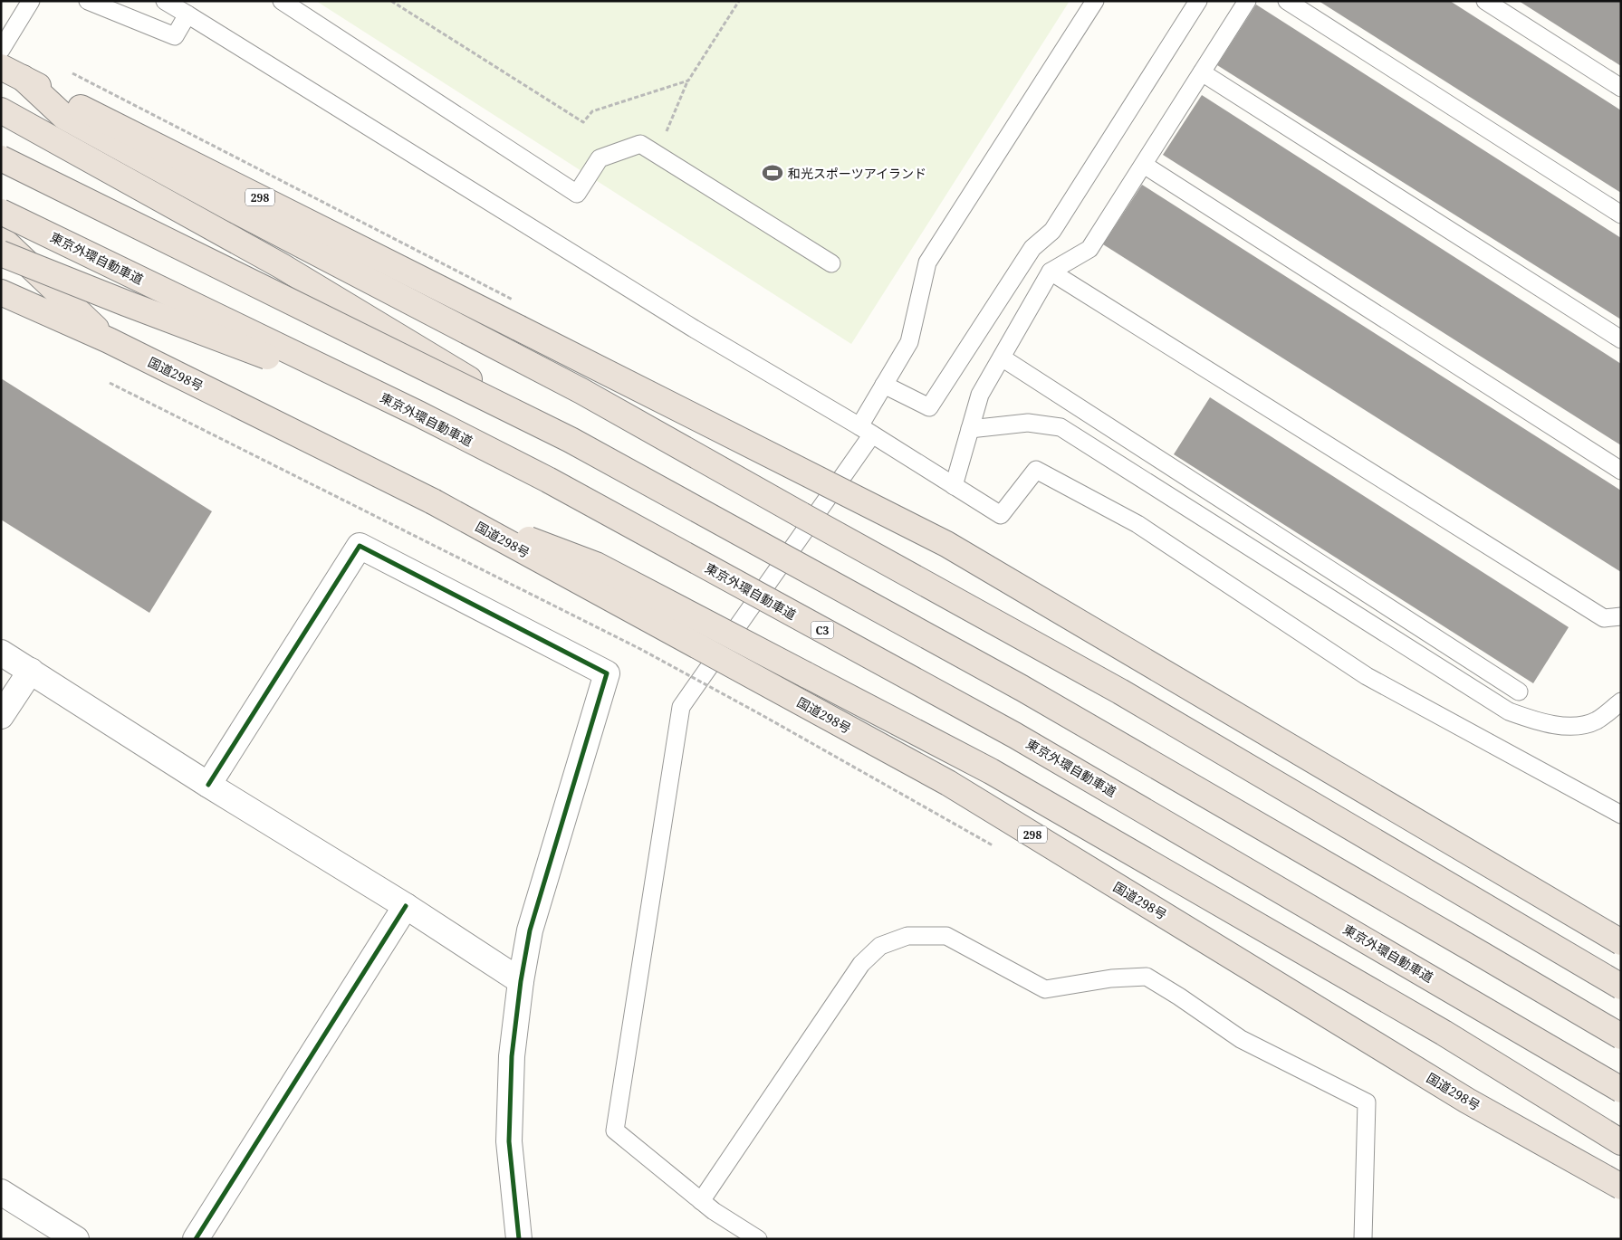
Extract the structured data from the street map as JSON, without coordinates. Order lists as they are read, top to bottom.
{
  "streets": {
    "highway": [
      "298",
      "東京外環自動車道",
      "国道298号",
      "C3"
    ]
  },
  "places": {
    "sports": ["和光スポーツアイランド"]
  }
}
